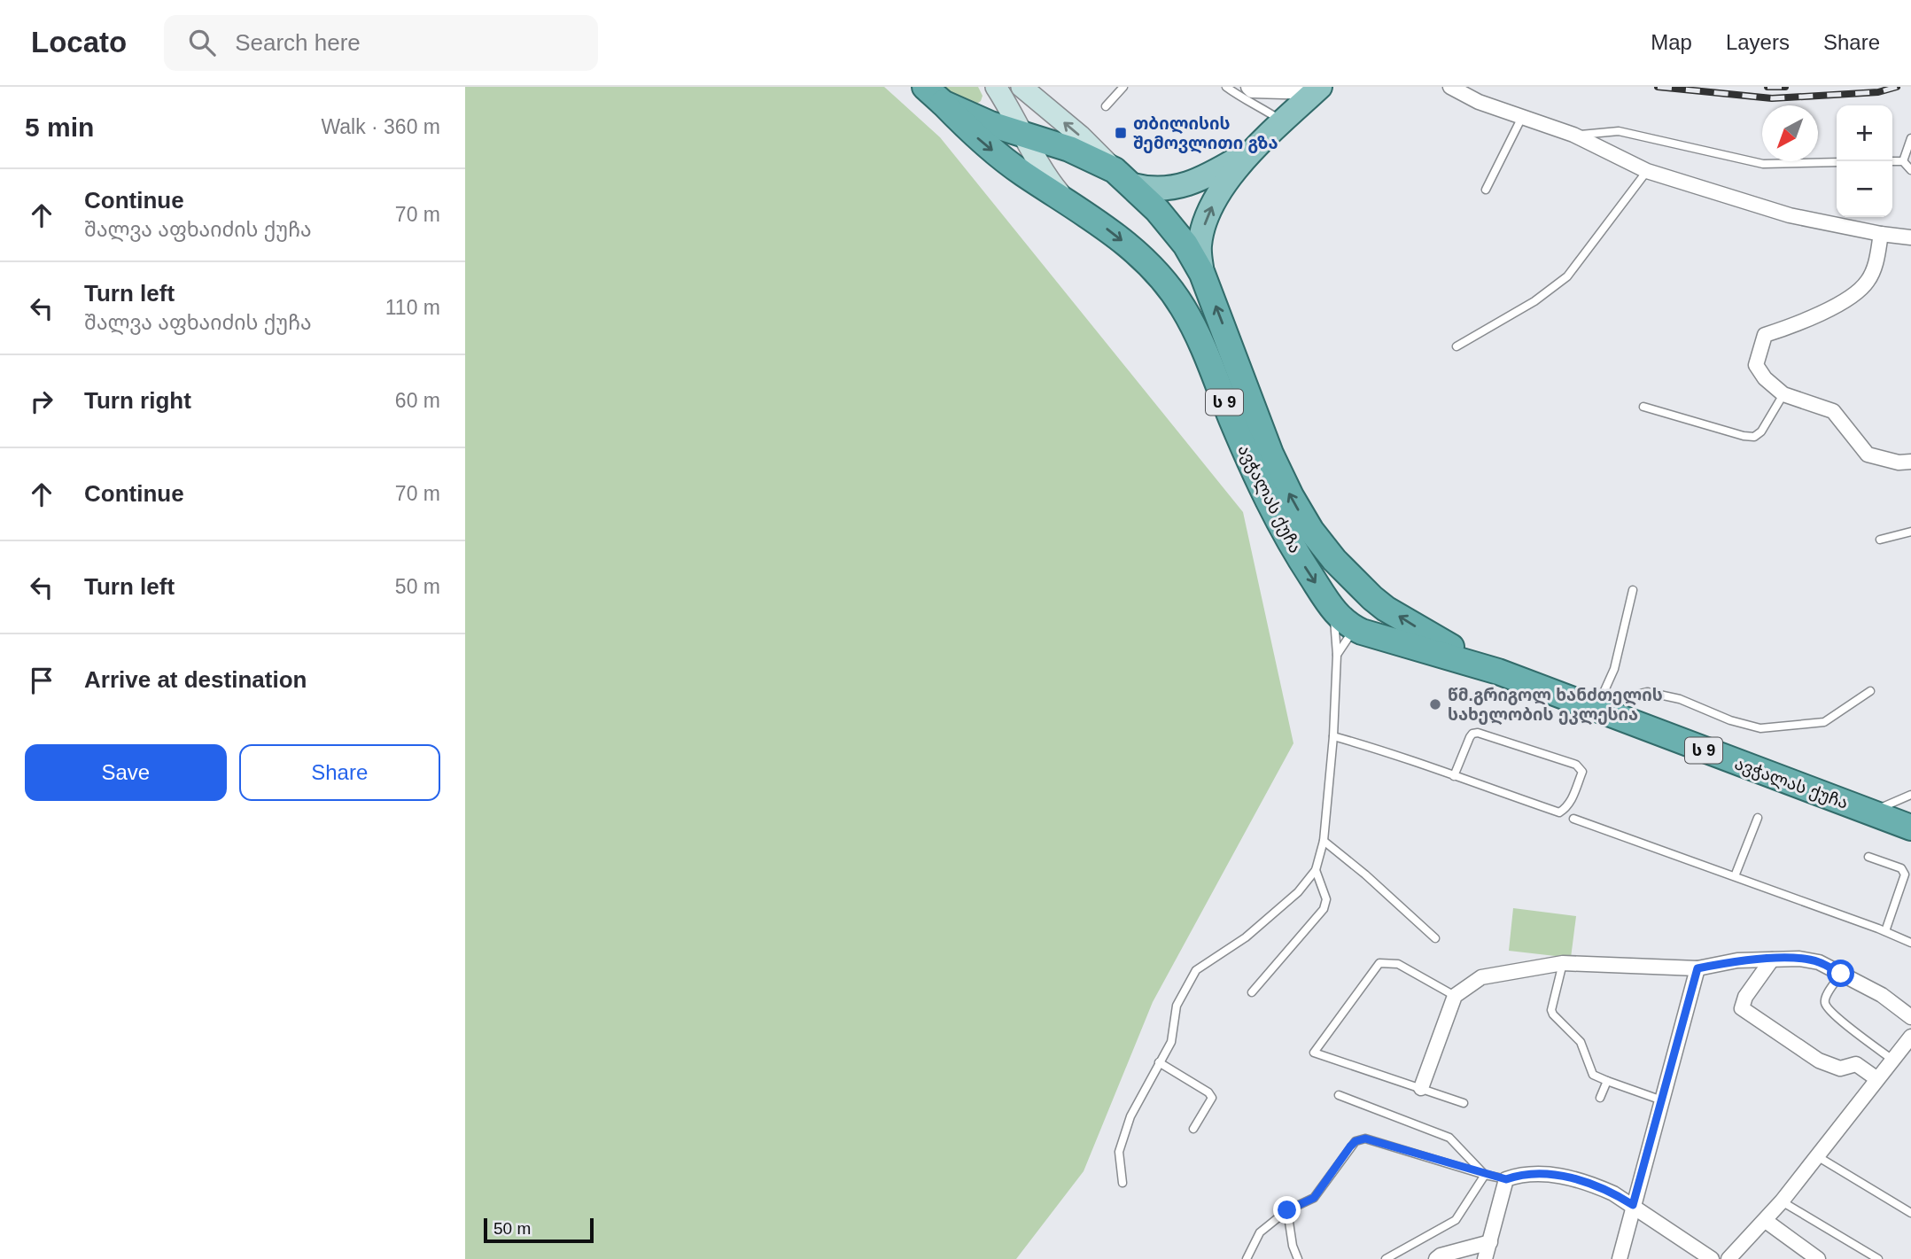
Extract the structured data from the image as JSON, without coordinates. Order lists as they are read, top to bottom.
{
  "streets": {
    "highway": ["ს 9", "ავჭალას ქუჩა"]
  },
  "crossings": [
    ["ს 9", "ავჭალას ქუჩა"]
  ],
  "places": {
    "transit": ["თბილისის შემოვლითი გზა"],
    "other": ["წმ.გრიგოლ ხანძთელის სახელობის ეკლესია"]
  },
  "scale_bar": "50 m",
  "north": "bottom left",
  "page": {
    "header": "Locato",
    "search": "Search here",
    "nav": ["Map", "Layers", "Share"],
    "heading": ["5 min", "Walk · 360 m"],
    "map_buttons": ["+", "−"],
    "list": [
      ["Continue", "შალვა აფხაიძის ქუჩა", "70 m"],
      ["Turn left", "შალვა აფხაიძის ქუჩა", "110 m"],
      ["Turn right", "60 m"],
      ["Continue", "70 m"],
      ["Turn left", "50 m"],
      "Arrive at destination"
    ],
    "buttons": ["Save", "Share"],
    "scale": "50 m"
  }
}
